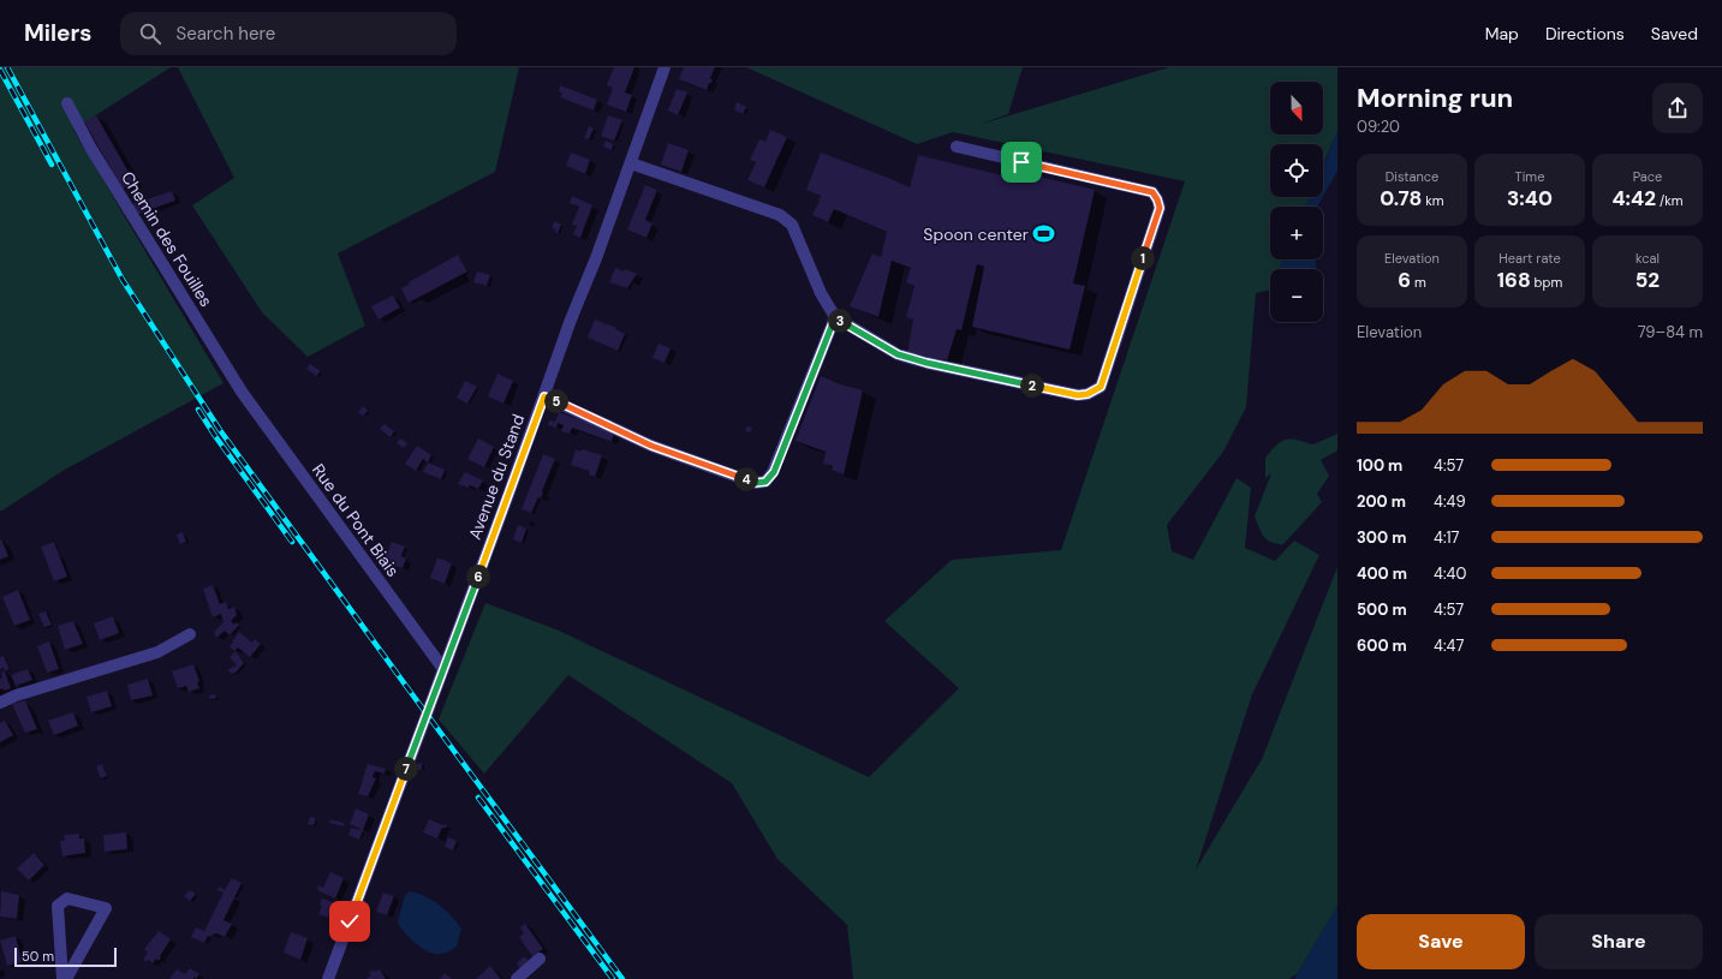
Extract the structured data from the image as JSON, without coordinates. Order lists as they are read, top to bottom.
{
  "streets": {
    "street": ["Chemin des Fouilles", "Avenue du Stand", "Rue du Pont Biais"]
  },
  "crossings": [
    ["Chemin des Fouilles", "Rue du Pont Biais"],
    ["Avenue du Stand", "Rue du Pont Biais"]
  ],
  "places": {
    "sports": ["Spoon center"]
  },
  "scale_bar": "50 m",
  "north": "bottom",
  "page": {
    "header": "Milers",
    "search": "Search here",
    "nav": ["Map", "Directions", "Saved"],
    "heading": ["Morning run", "09:20"],
    "map_buttons": ["+", "−"],
    "stats": [
      ["Distance", "0.78 km"],
      ["Time", "3:40"],
      ["Pace", "4:42 /km"],
      ["Elevation", "6 m"],
      ["Heart rate", "168 bpm"],
      ["kcal", "52"]
    ],
    "pins": [
      "1",
      "3",
      "2",
      "5",
      "4",
      "6",
      "7"
    ],
    "chart": ["Elevation", "79–84 m"],
    "list": [
      {
        "name": "100 m",
        "note": "4:57"
      },
      {
        "name": "200 m",
        "note": "4:49"
      },
      {
        "name": "300 m",
        "note": "4:17"
      },
      {
        "name": "400 m",
        "note": "4:40"
      },
      {
        "name": "500 m",
        "note": "4:57"
      },
      {
        "name": "600 m",
        "note": "4:47"
      }
    ],
    "buttons": ["Save", "Share"],
    "scale": "50 m"
  }
}
